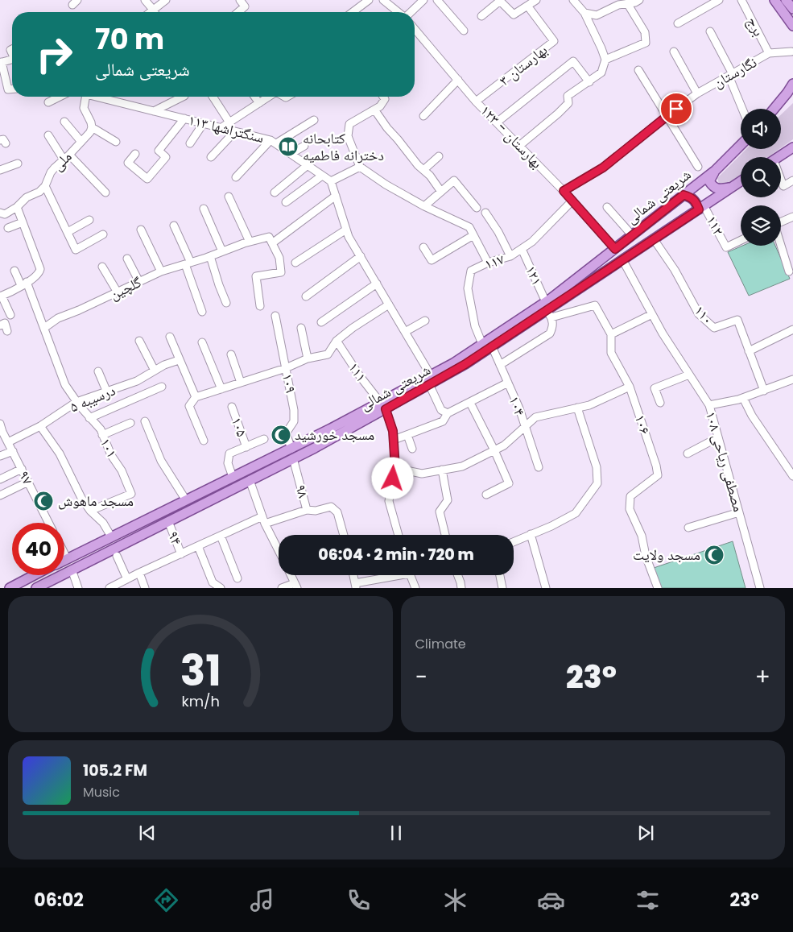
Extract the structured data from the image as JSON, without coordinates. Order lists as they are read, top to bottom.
{
  "streets": {
    "main road": ["شریعتی شمالی"],
    "street": [
      "برج",
      "بهارستان ۳",
      "نگارستان",
      "سنگتراشها ۱۱۳",
      "بهارستان - ۱۲۳",
      "ملی",
      "۱۱۲",
      "۱۱۷",
      "۱۲۱",
      "گلچین",
      "۱۱۰",
      "۱۱۱",
      "۱۰۹",
      "درسیبه ۵",
      "۱۰۴",
      "۱۰۶",
      "۱۰۵",
      "۱۰۱",
      "مصطفی ریاحی ۱۰۸",
      "۹۷",
      "۹۸",
      "۹۴"
    ]
  },
  "crossings": [
    ["برج", "نگارستان"],
    ["بهارستان ۳", "بهارستان - ۱۲۳"],
    ["نگارستان", "بهارستان - ۱۲۳"],
    ["بهارستان - ۱۲۳", "شریعتی شمالی"],
    ["بهارستان - ۱۲۳", "۱۱۷"],
    ["شریعتی شمالی", "۱۱۲"],
    ["شریعتی شمالی", "۱۱۷"],
    ["شریعتی شمالی", "۱۲۱"],
    ["شریعتی شمالی", "۱۱۰"],
    ["شریعتی شمالی", "۱۱۱"],
    ["شریعتی شمالی", "۱۰۹"],
    ["شریعتی شمالی", "۱۰۴"],
    ["شریعتی شمالی", "مصطفی ریاحی ۱۰۸"],
    ["شریعتی شمالی", "۹۸"],
    ["شریعتی شمالی", "۹۴"],
    ["۱۱۷", "۱۲۱"],
    ["۱۱۷", "۱۰۴"],
    ["گلچین", "۱۰۱"],
    ["درسیبه ۵", "۱۰۱"],
    ["درسیبه ۵", "۹۷"]
  ],
  "places": {
    "library": ["کتابحانه دخترانه فاطمیه"],
    "mosque": ["مسجد خورشید", "مسجد ماهوش", "مسجد ولایت"]
  },
  "page": {
    "turn": ["70 m", "شریعتی شمالی"],
    "limit": "40",
    "trip": "06:04 · 2 min · 720 m",
    "tile": "Climate",
    "heat": ["−", "23°", "+"],
    "song": ["105.2 FM", "Music"],
    "tabs": ["06:02", "23°"],
    "gauge": ["31", "km/h"]
  }
}
